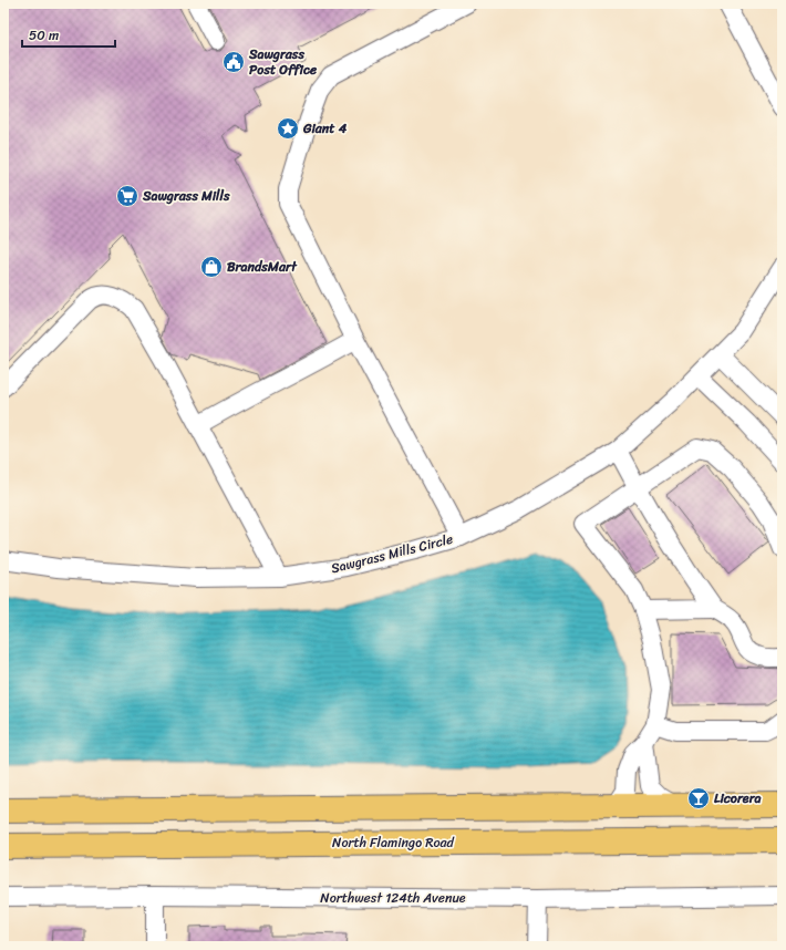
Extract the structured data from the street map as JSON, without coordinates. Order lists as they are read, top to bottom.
{
  "streets": {
    "highway": ["North Flamingo Road"],
    "street": ["Sawgrass Mills Circle", "Northwest 124th Avenue"]
  },
  "places": {
    "public building": ["Sawgrass Post Office"],
    "place": ["Giant 4"],
    "supermarket": ["Sawgrass Mills"],
    "shop": ["BrandsMart"],
    "bar": ["Licorera"]
  },
  "scale_bar": "50 m"
}
